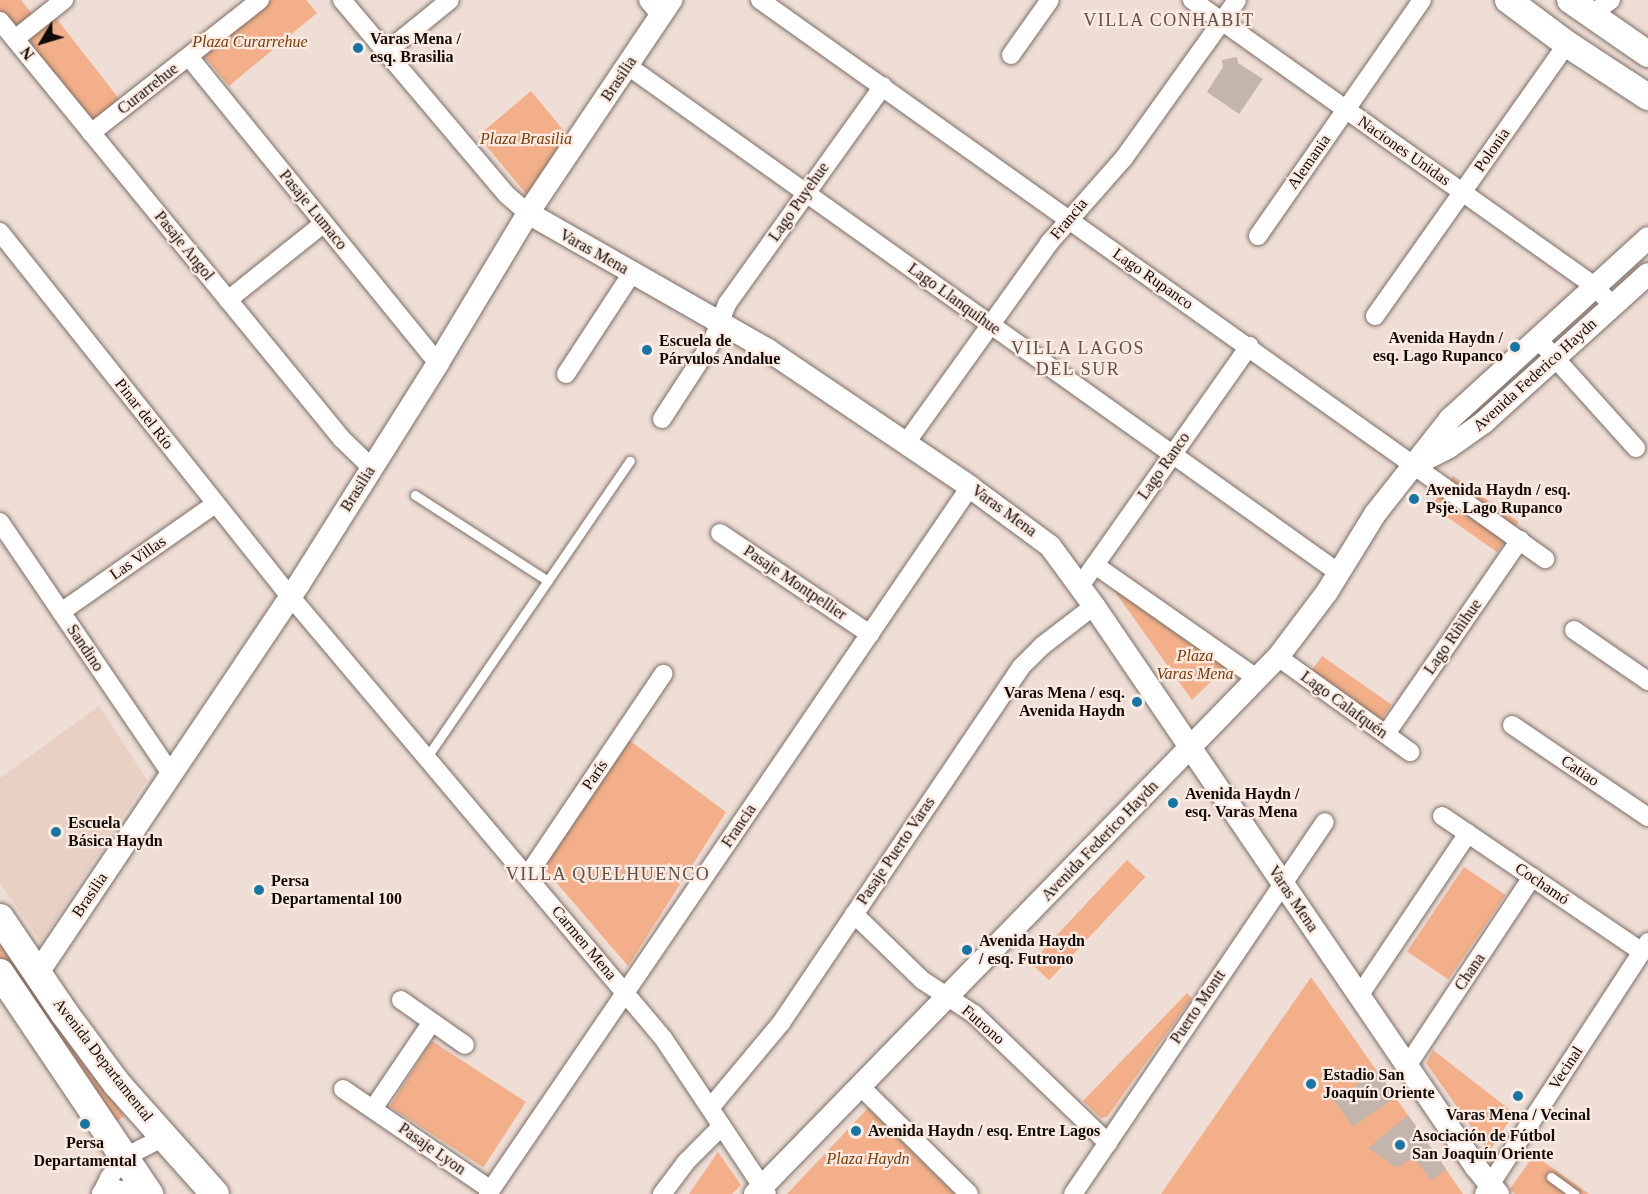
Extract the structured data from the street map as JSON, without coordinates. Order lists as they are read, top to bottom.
{
  "streets": {
    "main road": ["Avenida Departamental"],
    "street": [
      "Brasilia",
      "Curarrehue",
      "Polonia",
      "Naciones Unidas",
      "Alemania",
      "Lago Puyehue",
      "Pasaje Lumaco",
      "Francia",
      "Pasaje Angol",
      "Varas Mena",
      "Lago Rupanco",
      "Lago Llanquihue",
      "Avenida Federico Haydn",
      "Pinar del Río",
      "Lago Ranco",
      "Las Villas",
      "Pasaje Montpellier",
      "Lago Riñihue",
      "Sandino",
      "Lago Calafquén",
      "Catiao",
      "París",
      "Pasaje Puerto Varas",
      "Cochamó",
      "Carmen Mena",
      "Chana",
      "Puerto Montt",
      "Futrono",
      "Vecinal",
      "Pasaje Lyon"
    ]
  },
  "crossings": [
    ["Brasilia", "Pasaje Lumaco"],
    ["Brasilia", "Pasaje Angol"],
    ["Brasilia", "Varas Mena"],
    ["Brasilia", "Lago Llanquihue"],
    ["Brasilia", "Pinar del Río"],
    ["Brasilia", "Sandino"],
    ["Brasilia", "Carmen Mena"],
    ["Brasilia", "Avenida Departamental"],
    ["Curarrehue", "Pasaje Lumaco"],
    ["Curarrehue", "Pasaje Angol"],
    ["Polonia", "Naciones Unidas"],
    ["Naciones Unidas", "Alemania"],
    ["Naciones Unidas", "Francia"],
    ["Naciones Unidas", "Avenida Federico Haydn"],
    ["Lago Puyehue", "Varas Mena"],
    ["Lago Puyehue", "Lago Rupanco"],
    ["Lago Puyehue", "Lago Llanquihue"],
    ["Francia", "Varas Mena"],
    ["Francia", "Lago Rupanco"],
    ["Francia", "Lago Llanquihue"],
    ["Francia", "Pasaje Montpellier"],
    ["Francia", "Carmen Mena"],
    ["Francia", "Pasaje Lyon"],
    ["Varas Mena", "Avenida Federico Haydn"],
    ["Varas Mena", "Lago Ranco"],
    ["Varas Mena", "Pasaje Puerto Varas"],
    ["Varas Mena", "Chana"],
    ["Varas Mena", "Puerto Montt"],
    ["Varas Mena", "Vecinal"],
    ["Lago Rupanco", "Avenida Federico Haydn"],
    ["Lago Rupanco", "Lago Ranco"],
    ["Lago Rupanco", "Lago Riñihue"],
    ["Lago Llanquihue", "Avenida Federico Haydn"],
    ["Lago Llanquihue", "Lago Ranco"],
    ["Avenida Federico Haydn", "Lago Calafquén"],
    ["Avenida Federico Haydn", "Carmen Mena"],
    ["Avenida Federico Haydn", "Futrono"],
    ["Pinar del Río", "Las Villas"],
    ["Pinar del Río", "Carmen Mena"],
    ["Las Villas", "Sandino"],
    ["Lago Riñihue", "Lago Calafquén"],
    ["París", "Carmen Mena"],
    ["Pasaje Puerto Varas", "Carmen Mena"],
    ["Pasaje Puerto Varas", "Futrono"],
    ["Cochamó", "Chana"],
    ["Cochamó", "Vecinal"],
    ["Puerto Montt", "Futrono"]
  ],
  "districts": ["VILLA CONHABIT", "VILLA LAGOS DEL SUR", "VILLA QUELHUENCO"],
  "parks": [
    "Plaza Curarrehue",
    "Plaza Brasilia",
    "Plaza Varas Mena",
    "Plaza Haydn"
  ],
  "places": [
    "Varas Mena / esq. Brasilia",
    "Avenida Haydn / esq. Lago Rupanco",
    "Escuela de Párvulos Andalue",
    "Avenida Haydn / esq. Psje. Lago Rupanco",
    "Varas Mena / esq. Avenida Haydn",
    "Avenida Haydn / esq. Varas Mena",
    "Escuela Básica Haydn",
    "Persa Departamental 100",
    "Avenida Haydn / esq. Futrono",
    "Estadio San Joaquín Oriente",
    "Varas Mena / Vecinal",
    "Persa Departamental",
    "Avenida Haydn / esq. Entre Lagos",
    "Asociación de Fútbol San Joaquín Oriente"
  ],
  "north": "bottom left"
}
